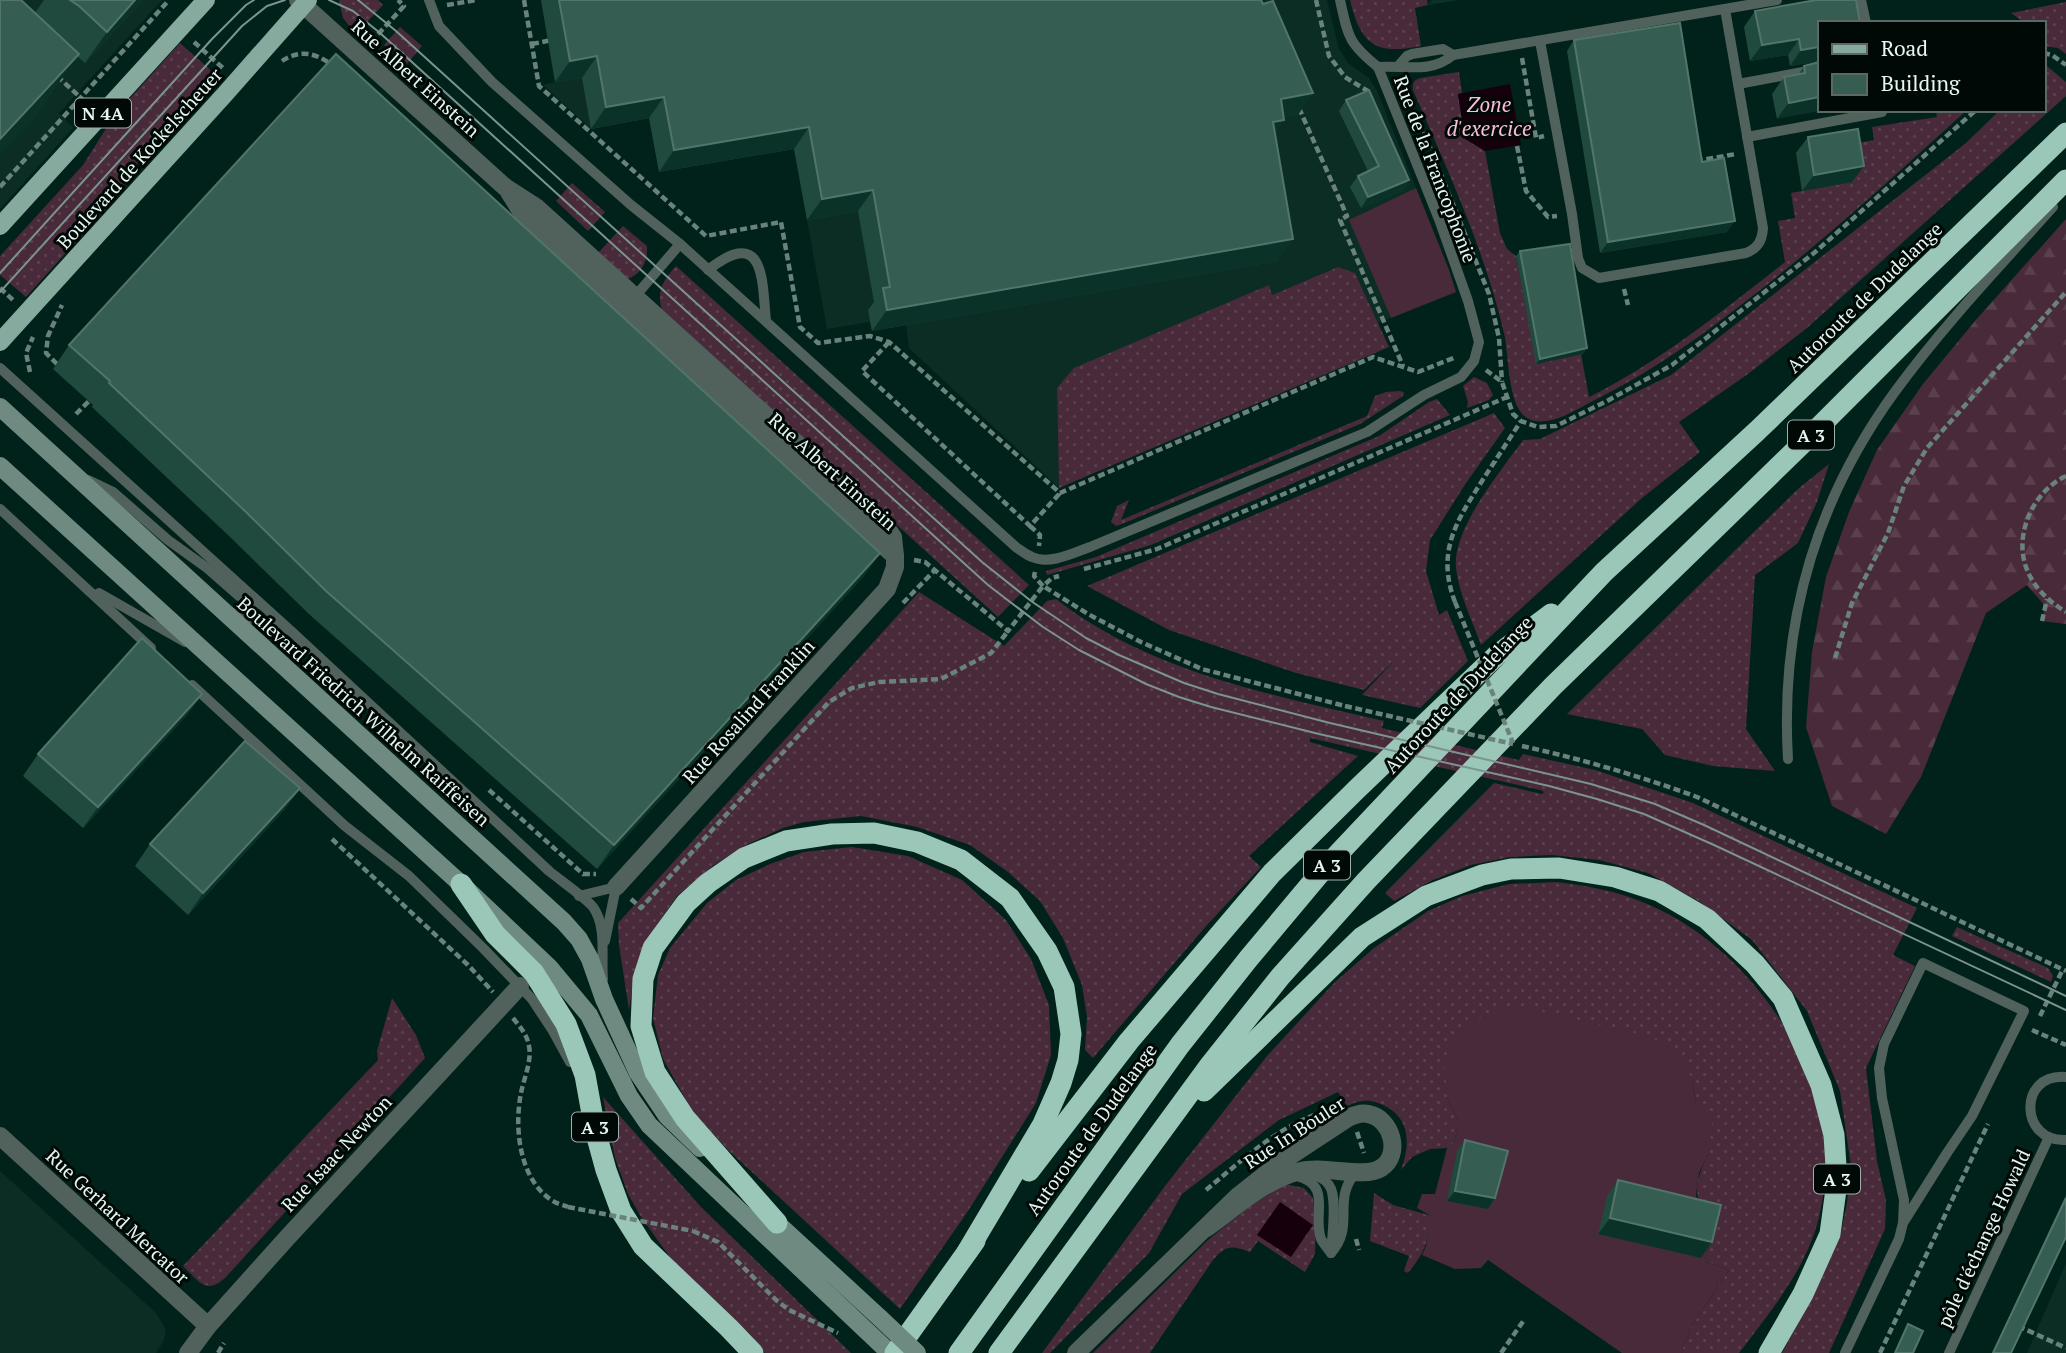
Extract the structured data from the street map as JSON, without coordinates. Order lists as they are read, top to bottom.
{
  "streets": {
    "highway": ["Autoroute de Dudelange", "A 3"],
    "main road": ["N 4A", "Boulevard de Kockelscheuer", "Boulevard Friedrich Wilhelm Raiffeisen"],
    "street": [
      "Rue Albert Einstein",
      "Rue Rosalind Franklin",
      "Rue In Bouler",
      "Rue Isaac Newton",
      "Rue Gerhard Mercator"
    ],
    "lane": ["Rue de la Francophonie", "pôle d'échange Howald"]
  },
  "crossings": [
    ["Rue Albert Einstein", "Boulevard de Kockelscheuer"],
    ["Rue Albert Einstein", "Rue Rosalind Franklin"],
    ["Autoroute de Dudelange", "A 3"],
    ["A 3", "Boulevard Friedrich Wilhelm Raiffeisen"],
    ["Rue Isaac Newton", "Rue Gerhard Mercator"]
  ],
  "water": ["Zone d'exercice"],
  "legend": ["Road", "Building"]
}
